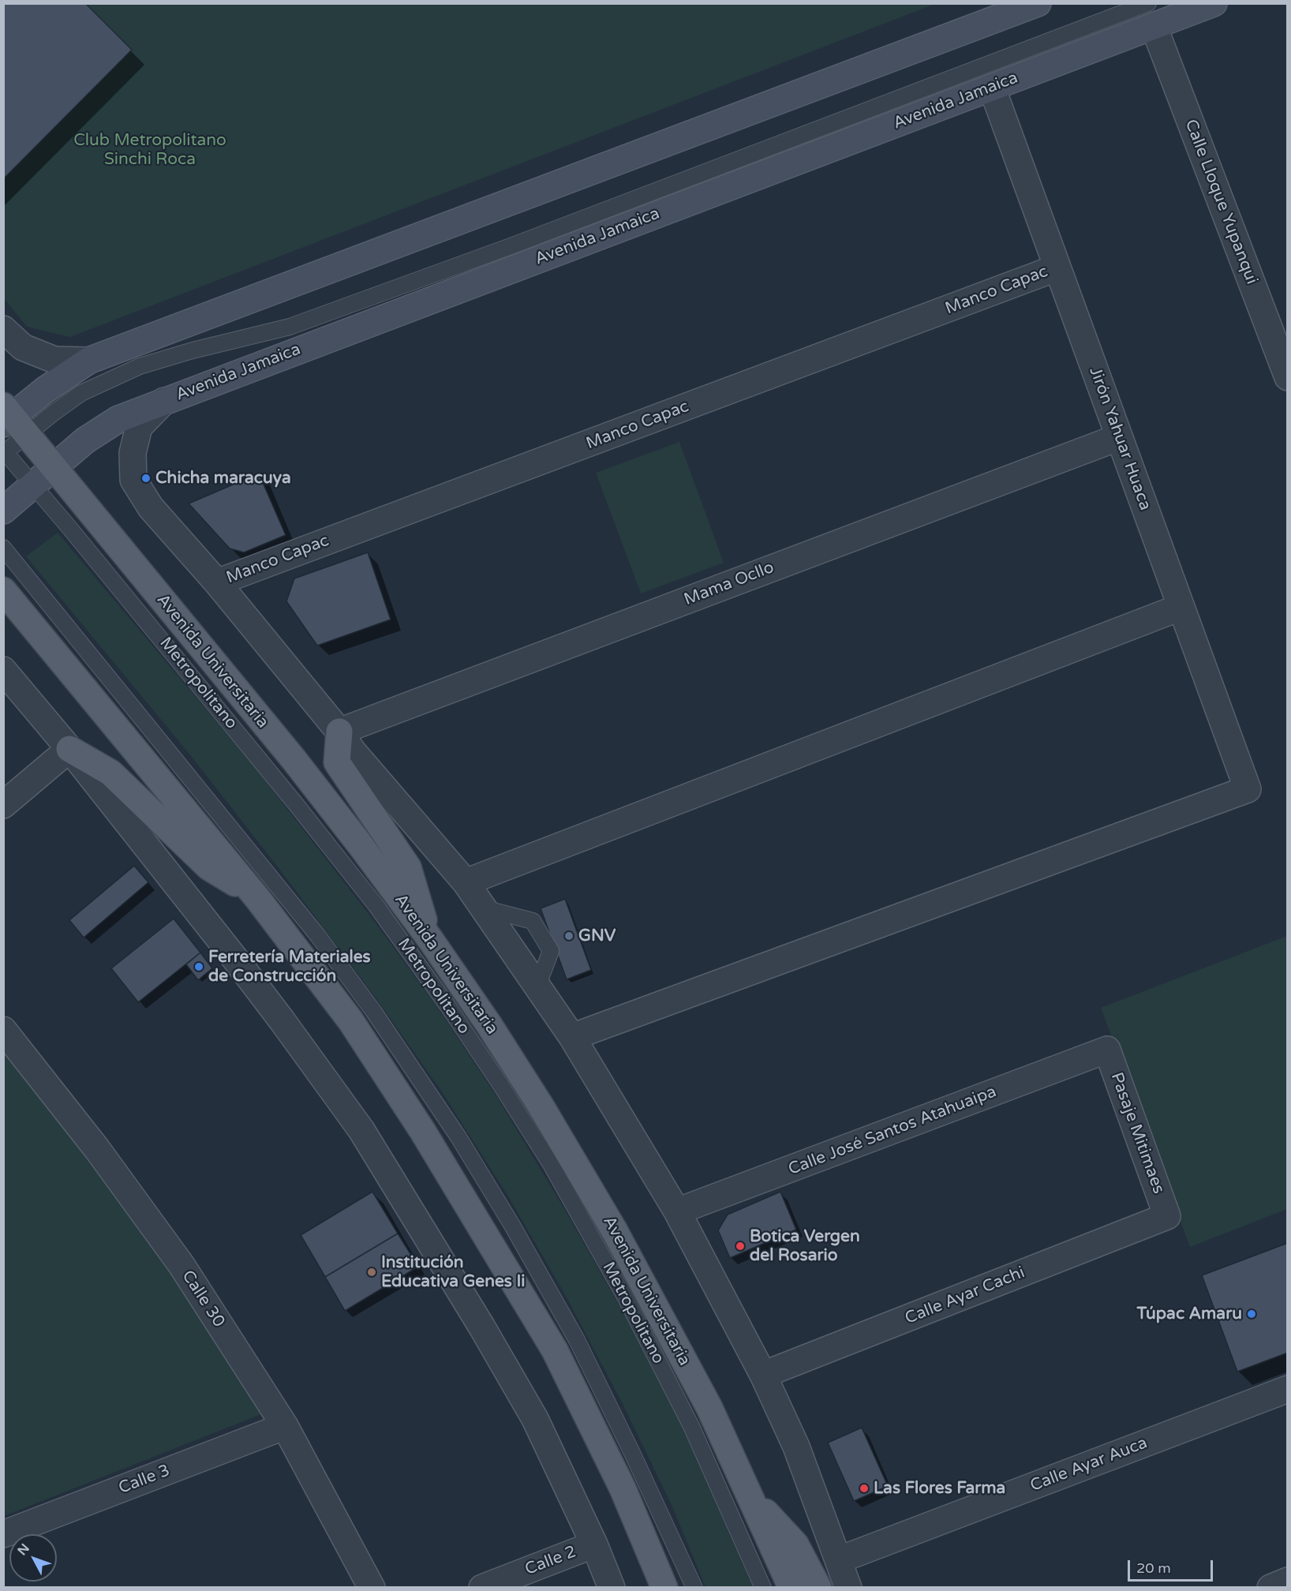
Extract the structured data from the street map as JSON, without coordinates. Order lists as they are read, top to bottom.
{
  "streets": {
    "main road": ["Avenida Jamaica", "Avenida Universitaria"],
    "street": [
      "Calle Lloque Yupanqui",
      "Manco Capac",
      "Jirón Yahuar Huaca",
      "Mama Ocllo",
      "Calle José Santos Atahuaipa",
      "Pasaje Mitimaes",
      "Calle Ayar Cachi",
      "Calle 30",
      "Calle Ayar Auca",
      "Calle 3",
      "Calle 2"
    ],
    "lane": ["Metropolitano"]
  },
  "crossings": [
    ["Avenida Jamaica", "Calle Lloque Yupanqui"],
    ["Avenida Jamaica", "Jirón Yahuar Huaca"],
    ["Avenida Jamaica", "Avenida Universitaria"],
    ["Avenida Jamaica", "Metropolitano"],
    ["Manco Capac", "Jirón Yahuar Huaca"],
    ["Jirón Yahuar Huaca", "Mama Ocllo"],
    ["Calle José Santos Atahuaipa", "Pasaje Mitimaes"],
    ["Pasaje Mitimaes", "Calle Ayar Cachi"],
    ["Calle 30", "Calle 3"]
  ],
  "parks": ["Club Metropolitano Sinchi Roca"],
  "places": [
    "Chicha maracuya",
    "GNV",
    "Ferretería Materiales de Construcción",
    "Botica Vergen del Rosario",
    "Institución Educativa Genes Ii",
    "Túpac Amaru",
    "Las Flores Farma"
  ],
  "scale_bar": "20 m",
  "north": "top left"
}
